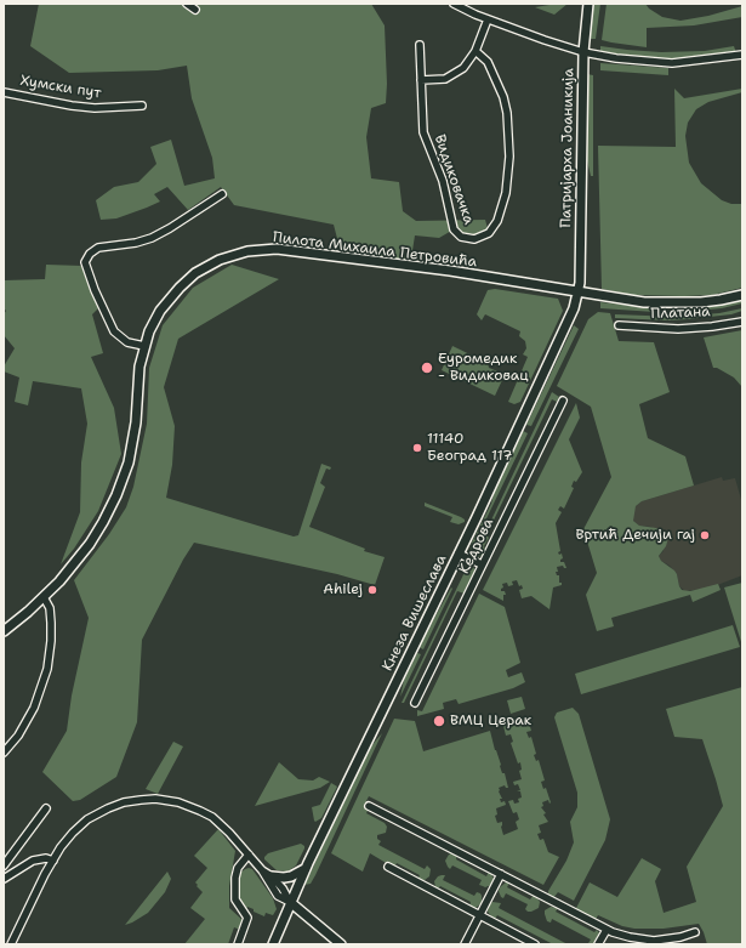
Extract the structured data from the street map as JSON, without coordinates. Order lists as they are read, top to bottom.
{
  "streets": {
    "main road": ["Патријарха Јоаникија", "Пилота Михаила Петровића", "Кнеза Вишеслава"],
    "street": [
      "Хумски пут",
      "Видиковачка",
      "Платана",
      "Кедрова"
    ]
  },
  "crossings": [
    ["Патријарха Јоаникија", "Пилота Михаила Петровића"],
    ["Патријарха Јоаникија", "Кнеза Вишеслава"],
    ["Пилота Михаила Петровића", "Кнеза Вишеслава"]
  ],
  "places": [
    "Еуромедик - Видиковац",
    "11140 Београд 117",
    "Вртић Дечији гај",
    "Ahilej",
    "ВМЦ Церак"
  ]
}
